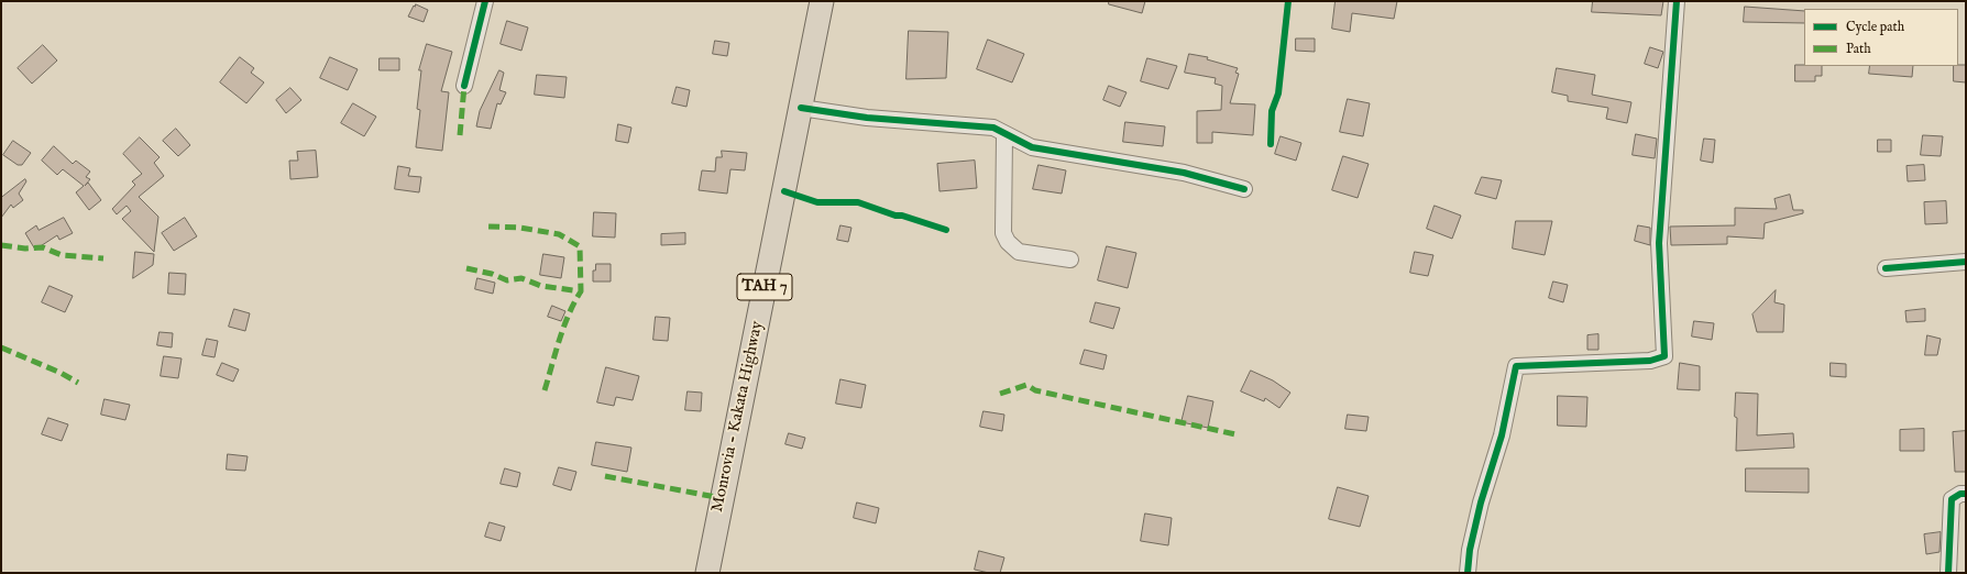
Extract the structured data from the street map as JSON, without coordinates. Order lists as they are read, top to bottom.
{
  "streets": {
    "highway": ["TAH 7", "Monrovia - Kakata Highway"]
  },
  "legend": ["Cycle path", "Path"]
}
